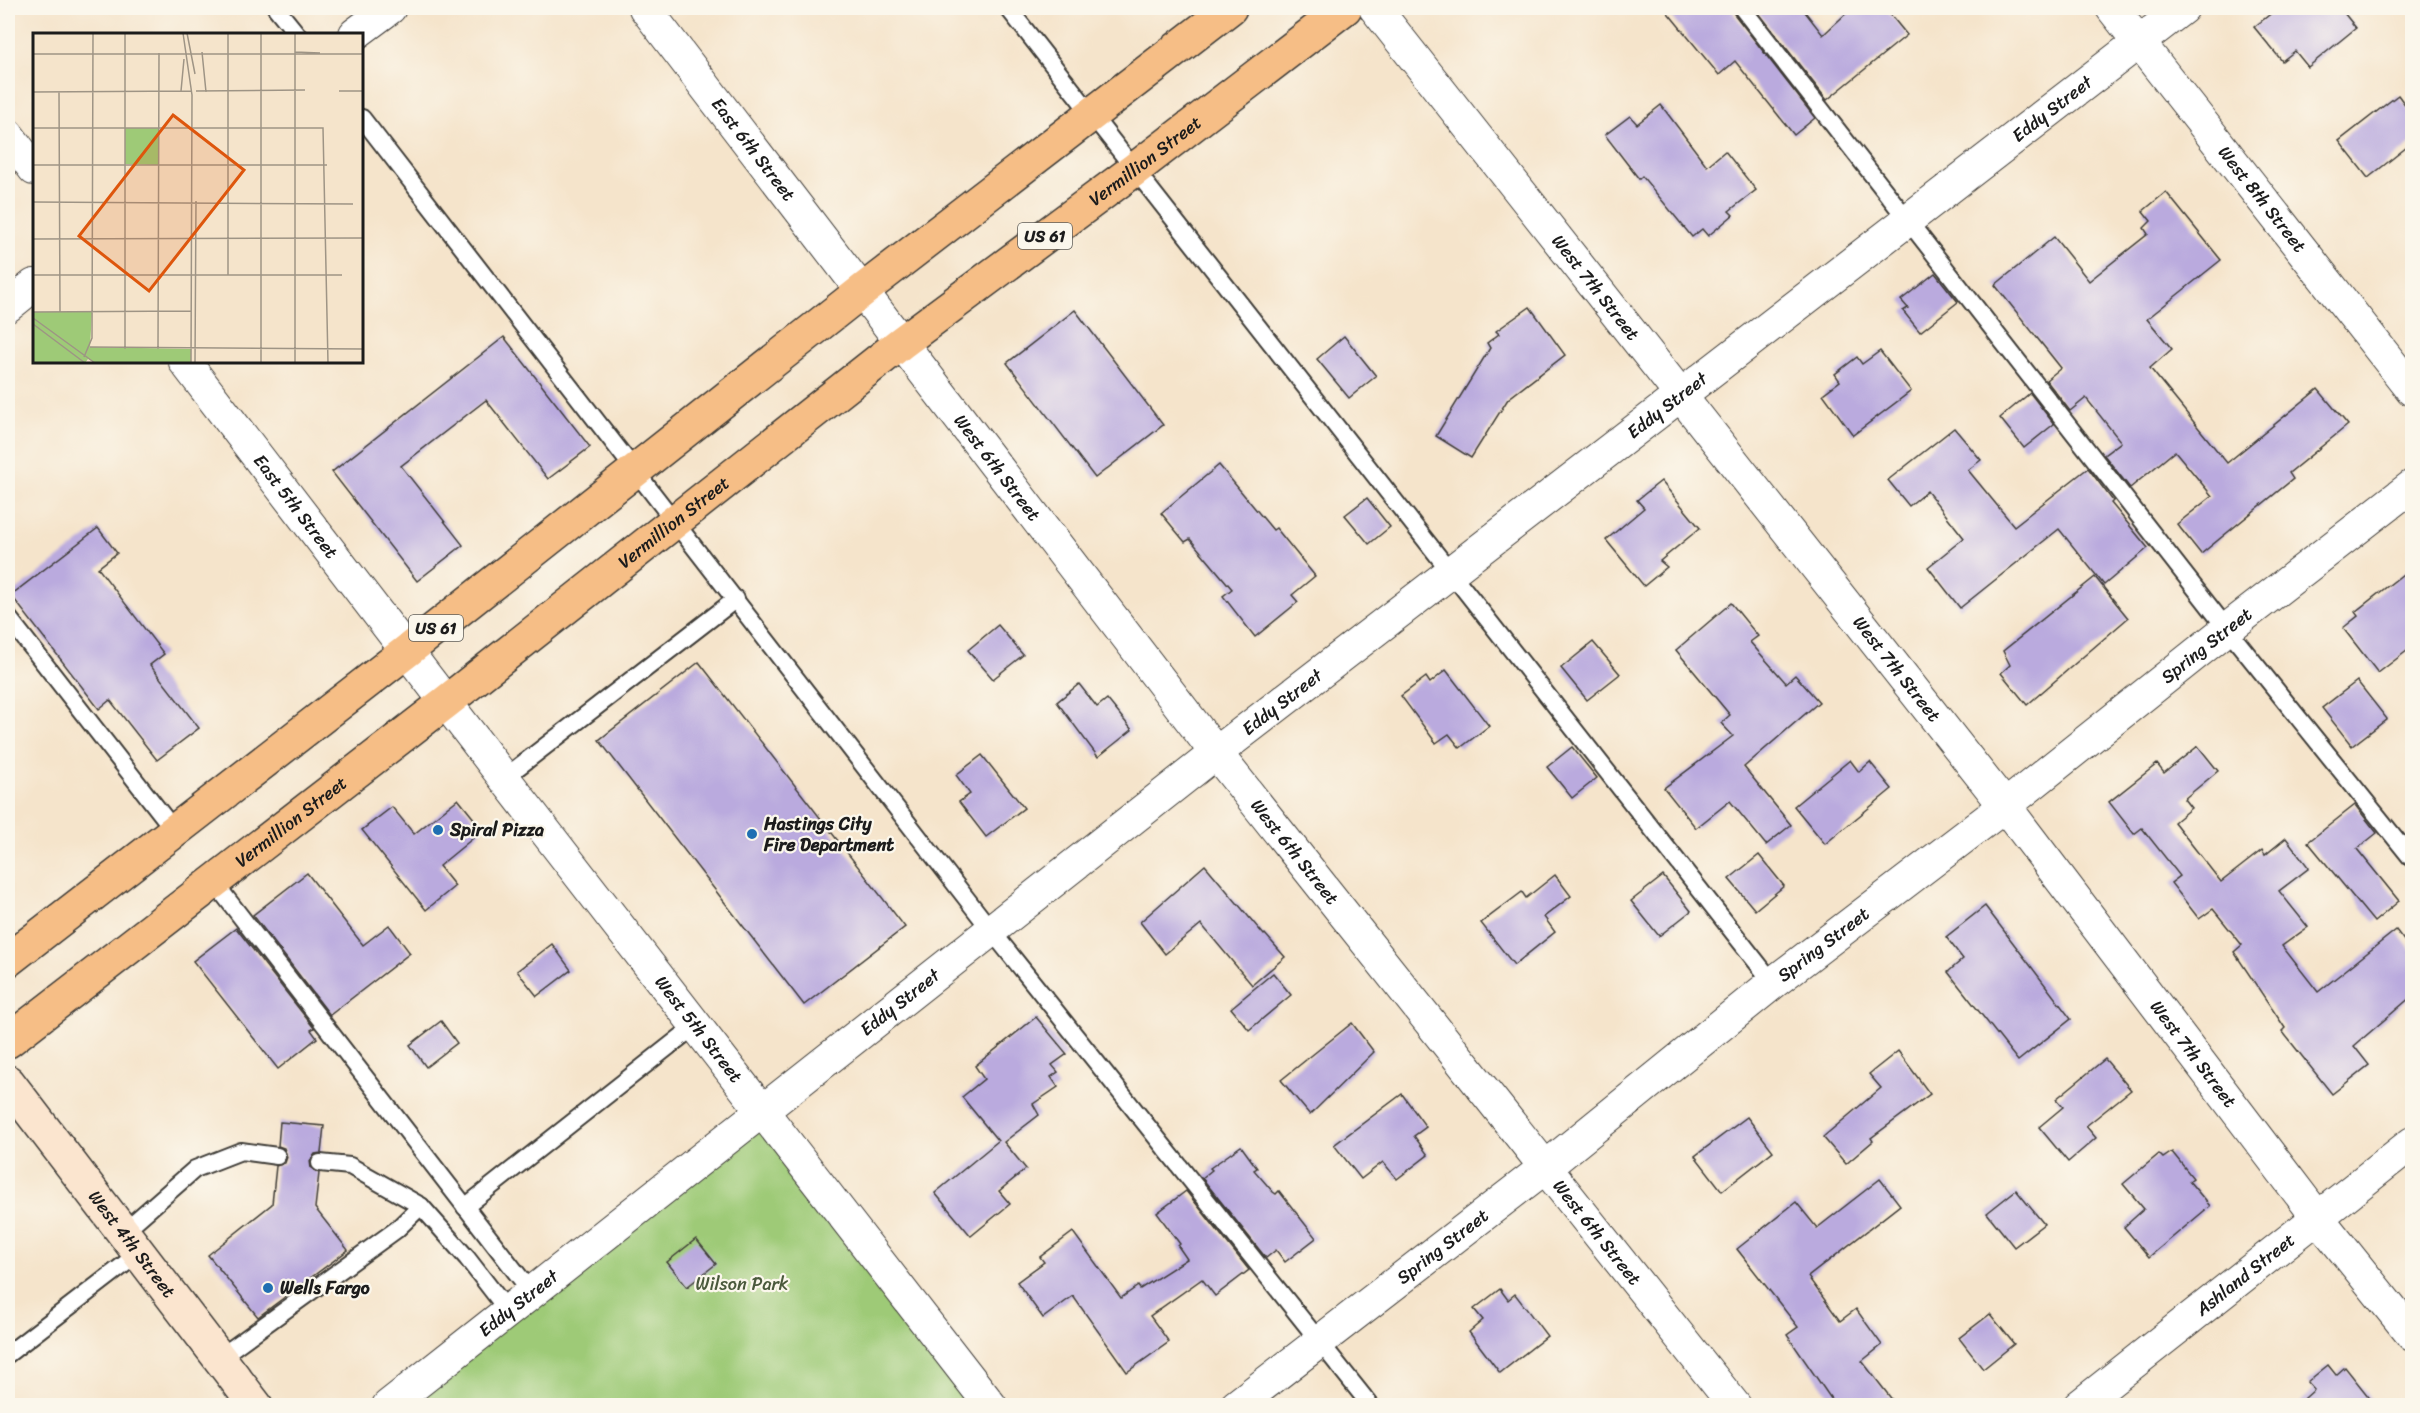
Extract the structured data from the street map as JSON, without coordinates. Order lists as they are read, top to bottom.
{
  "streets": {
    "highway": ["Vermillion Street", "US 61"],
    "street": [
      "Eddy Street",
      "East 6th Street",
      "West 8th Street",
      "West 7th Street",
      "West 6th Street",
      "East 5th Street",
      "Spring Street",
      "West 5th Street",
      "West 4th Street",
      "Ashland Street"
    ]
  },
  "crossings": [
    ["Eddy Street", "West 8th Street"],
    ["Eddy Street", "West 7th Street"],
    ["Eddy Street", "West 6th Street"],
    ["Eddy Street", "West 5th Street"],
    ["East 6th Street", "US 61"],
    ["East 6th Street", "West 6th Street"],
    ["Vermillion Street", "West 6th Street"],
    ["Vermillion Street", "West 5th Street"],
    ["US 61", "West 6th Street"],
    ["US 61", "East 5th Street"],
    ["US 61", "West 5th Street"],
    ["West 7th Street", "Spring Street"],
    ["West 7th Street", "Ashland Street"],
    ["West 6th Street", "Spring Street"],
    ["East 5th Street", "West 5th Street"]
  ],
  "parks": ["Wilson Park"],
  "places": ["Spiral Pizza", "Hastings City Fire Department", "Wells Fargo"]
}
